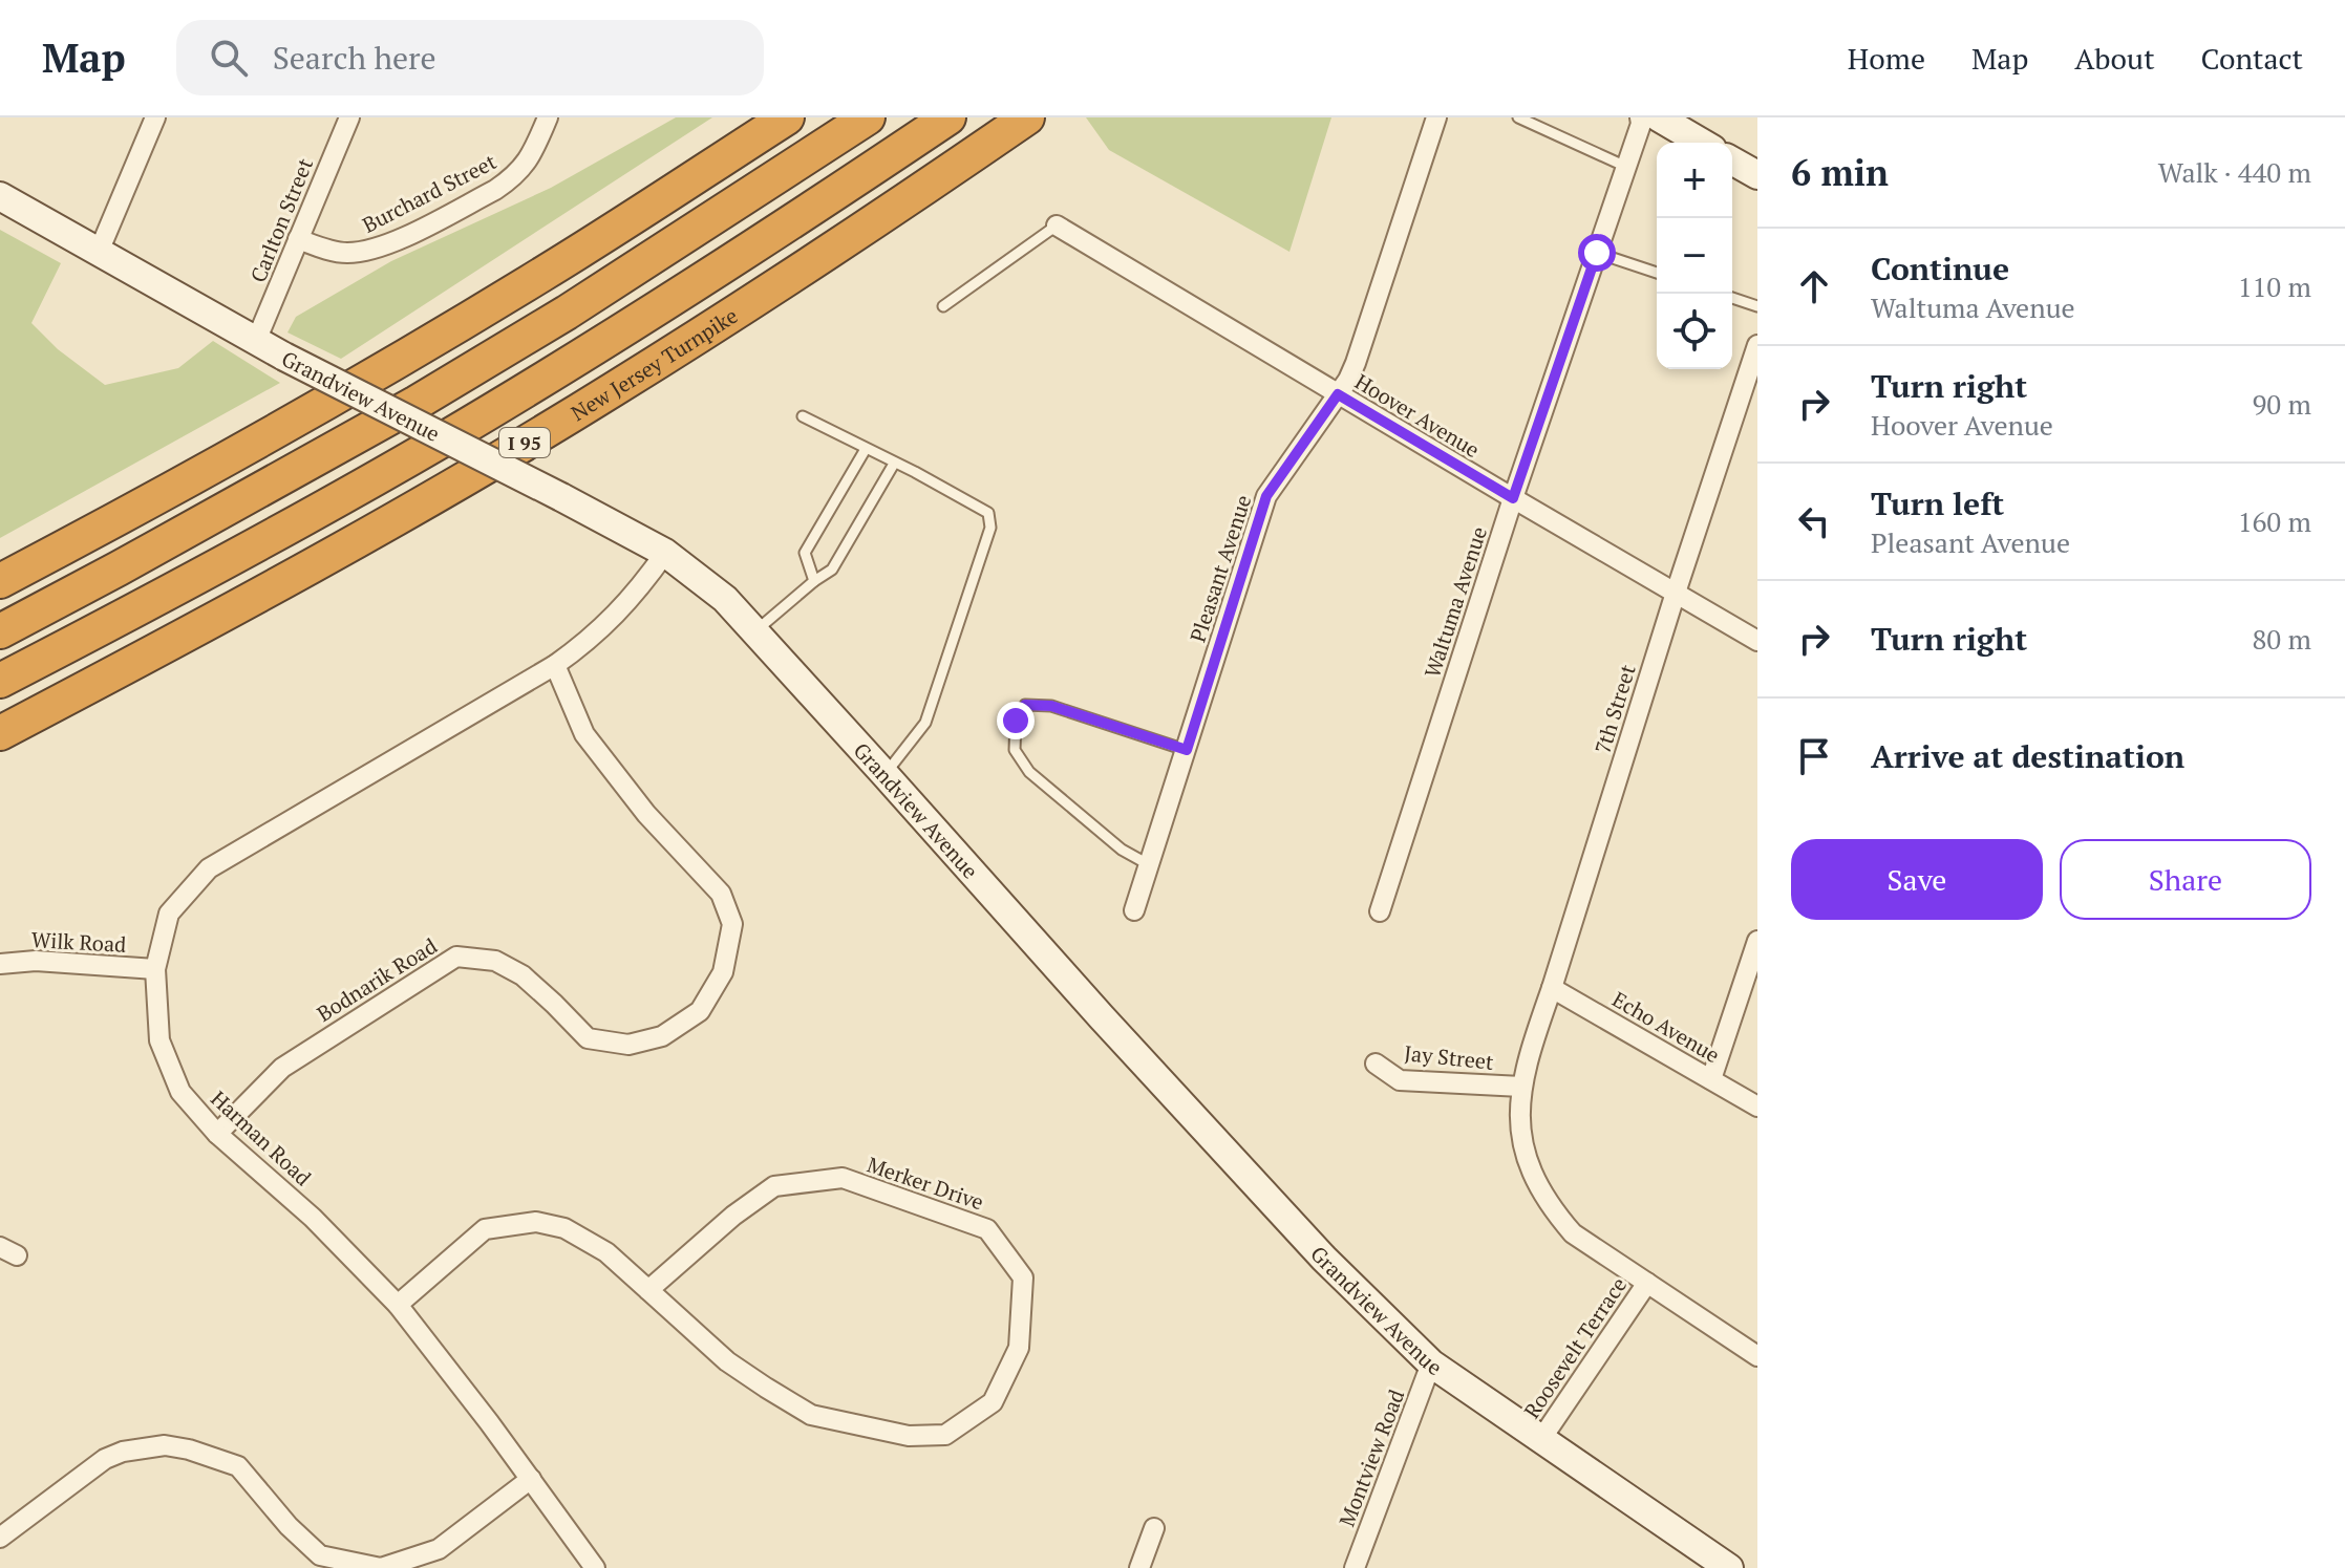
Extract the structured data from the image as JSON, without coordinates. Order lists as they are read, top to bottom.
{
  "streets": {
    "highway": ["New Jersey Turnpike", "I 95"],
    "street": [
      "Burchard Street",
      "Carlton Street",
      "Grandview Avenue",
      "Hoover Avenue",
      "Pleasant Avenue",
      "Waltuma Avenue",
      "7th Street",
      "Wilk Road",
      "Bodnarik Road",
      "Echo Avenue",
      "Jay Street",
      "Harman Road",
      "Merker Drive",
      "Roosevelt Terrace",
      "Montview Road"
    ]
  },
  "crossings": [
    ["Burchard Street", "Carlton Street"],
    ["Carlton Street", "Grandview Avenue"],
    ["Grandview Avenue", "Harman Road"],
    ["Grandview Avenue", "Roosevelt Terrace"],
    ["Grandview Avenue", "Montview Road"],
    ["Hoover Avenue", "Pleasant Avenue"],
    ["Hoover Avenue", "Waltuma Avenue"],
    ["Hoover Avenue", "7th Street"],
    ["7th Street", "Echo Avenue"],
    ["7th Street", "Jay Street"],
    ["7th Street", "Roosevelt Terrace"],
    ["Wilk Road", "Harman Road"],
    ["Bodnarik Road", "Harman Road"],
    ["Harman Road", "Merker Drive"]
  ],
  "page": {
    "header": "Map",
    "search": "Search here",
    "nav": [
      "Home",
      "Map",
      "About",
      "Contact"
    ],
    "heading": ["6 min", "Walk · 440 m"],
    "map_buttons": ["+", "−"],
    "list": [
      ["Continue", "Waltuma Avenue", "110 m"],
      ["Turn right", "Hoover Avenue", "90 m"],
      ["Turn left", "Pleasant Avenue", "160 m"],
      ["Turn right", "80 m"],
      "Arrive at destination"
    ],
    "buttons": ["Save", "Share"]
  }
}
